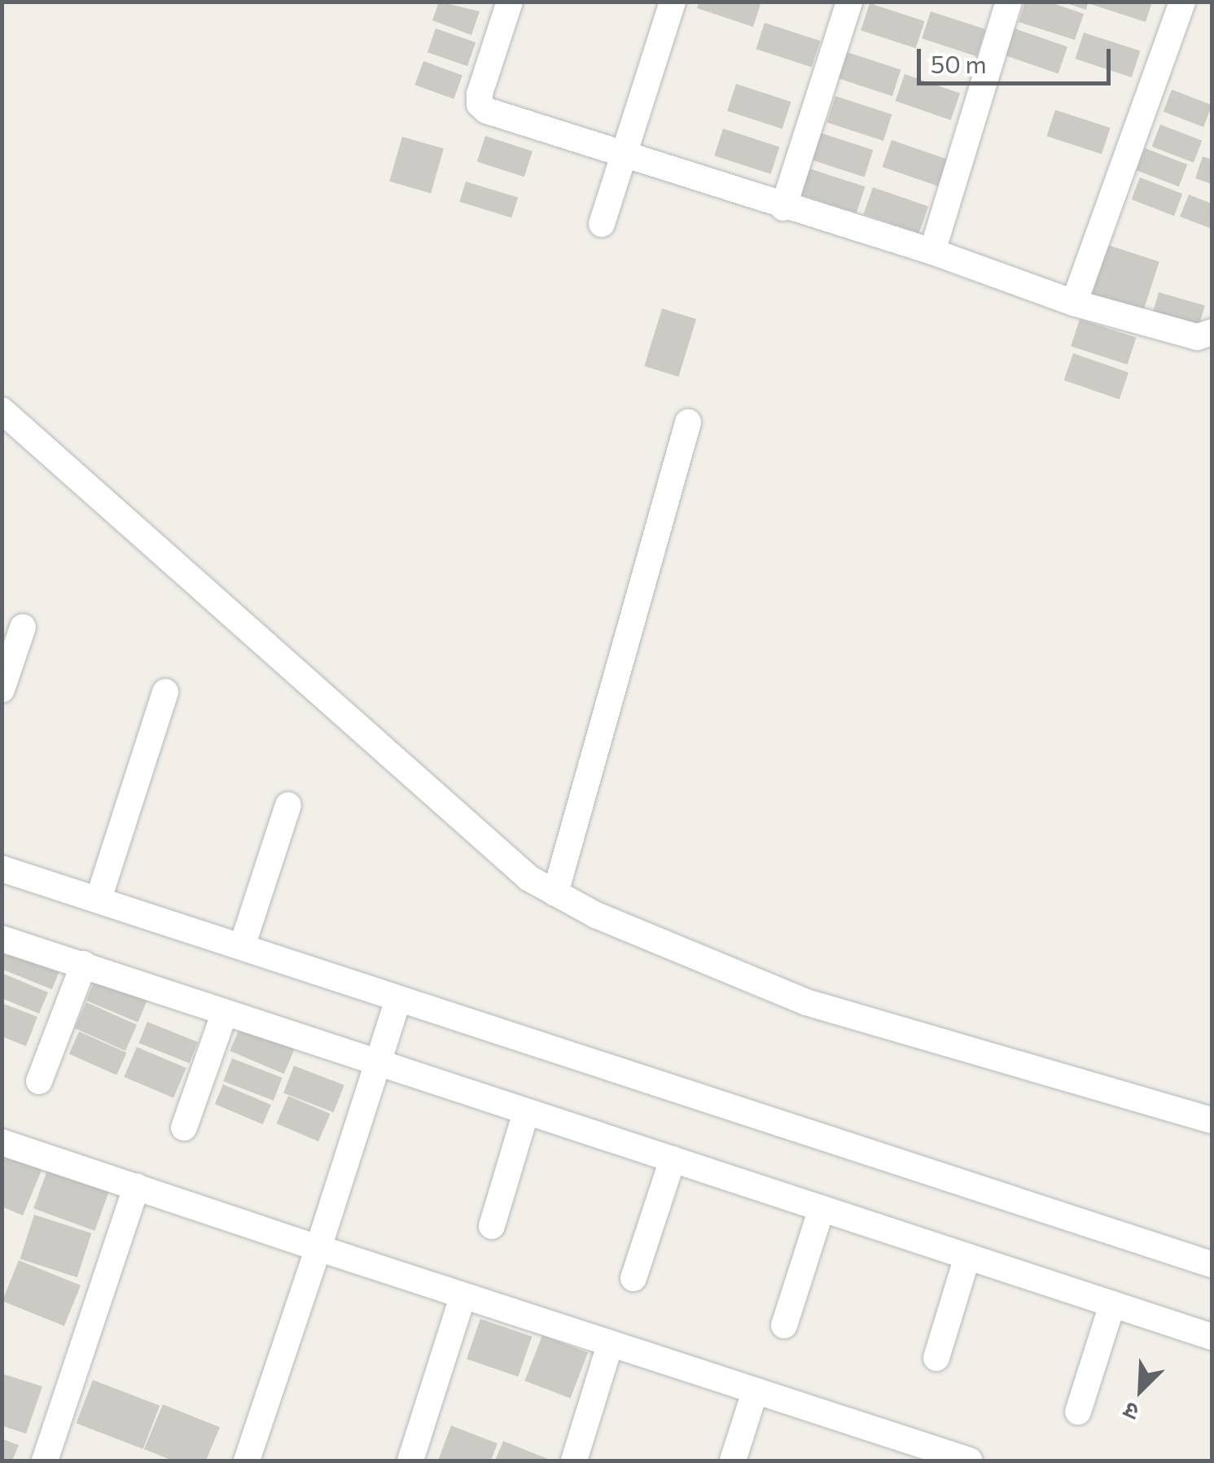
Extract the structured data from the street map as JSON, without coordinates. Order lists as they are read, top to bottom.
{
  "scale_bar": "50 m",
  "north": "bottom left"
}
